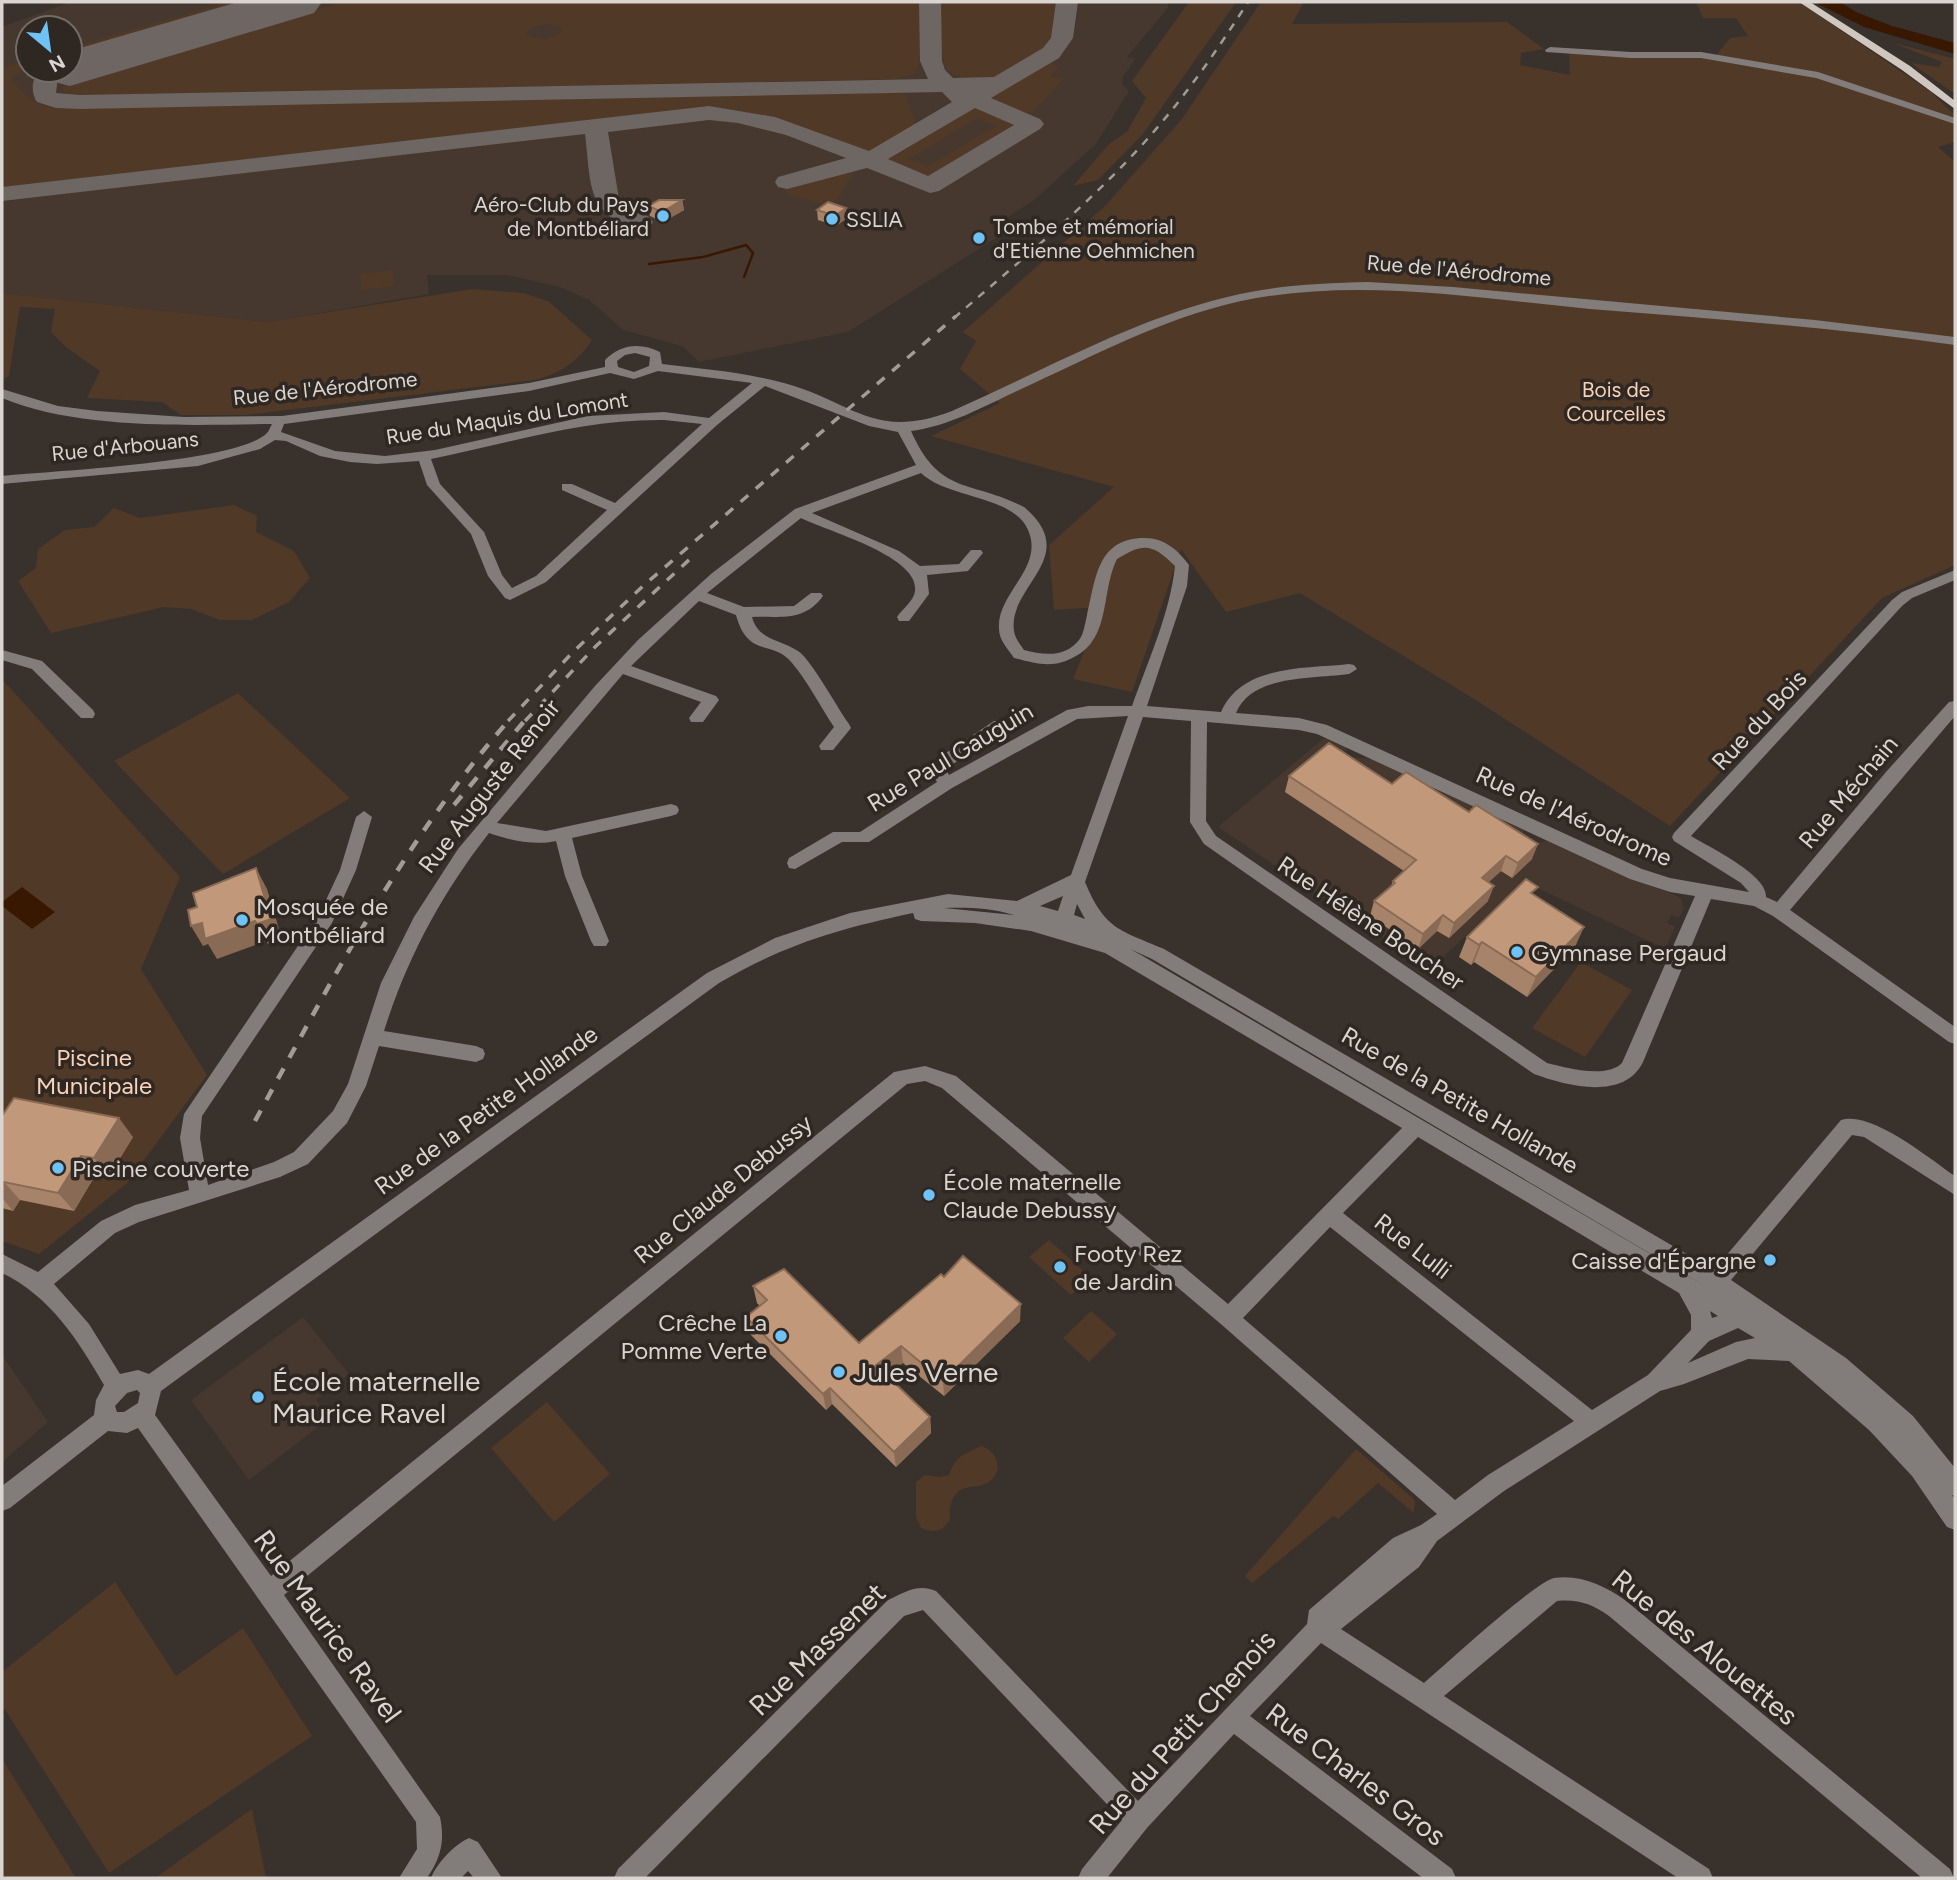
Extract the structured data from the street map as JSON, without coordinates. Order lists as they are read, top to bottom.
{
  "streets": {
    "street": [
      "Rue de l'Aérodrome",
      "Rue du Maquis du Lomont",
      "Rue d'Arbouans",
      "Rue du Bois",
      "Rue Paul Gauguin",
      "Rue Auguste Renoir",
      "Rue Méchain",
      "Rue Hélène Boucher",
      "Rue de la Petite Hollande",
      "Rue Claude Debussy",
      "Rue Lulli",
      "Rue Maurice Ravel",
      "Rue des Alouettes",
      "Rue Massenet",
      "Rue du Petit Chenois",
      "Rue Charles Gros"
    ]
  },
  "crossings": [
    ["Rue de l'Aérodrome", "Rue du Bois"],
    ["Rue de l'Aérodrome", "Rue Paul Gauguin"],
    ["Rue de l'Aérodrome", "Rue Méchain"],
    ["Rue de l'Aérodrome", "Rue Hélène Boucher"],
    ["Rue du Maquis du Lomont", "Rue d'Arbouans"],
    ["Rue de la Petite Hollande", "Rue Maurice Ravel"],
    ["Rue de la Petite Hollande", "Rue du Petit Chenois"],
    ["Rue Claude Debussy", "Rue Maurice Ravel"],
    ["Rue Claude Debussy", "Rue du Petit Chenois"],
    ["Rue Lulli", "Rue du Petit Chenois"],
    ["Rue Massenet", "Rue du Petit Chenois"],
    ["Rue du Petit Chenois", "Rue Charles Gros"]
  ],
  "parks": ["Bois de Courcelles", "Piscine Municipale"],
  "places": [
    "Aéro-Club du Pays de Montbéliard",
    "SSLIA",
    "Tombe et mémorial d'Etienne Oehmichen",
    "Mosquée de Montbéliard",
    "Gymnase Pergaud",
    "Piscine couverte",
    "École maternelle Claude Debussy",
    "Caisse d'Épargne",
    "Footy Rez de Jardin",
    "Crêche La Pomme Verte",
    "Jules Verne",
    "École maternelle Maurice Ravel"
  ],
  "north": "bottom right"
}
